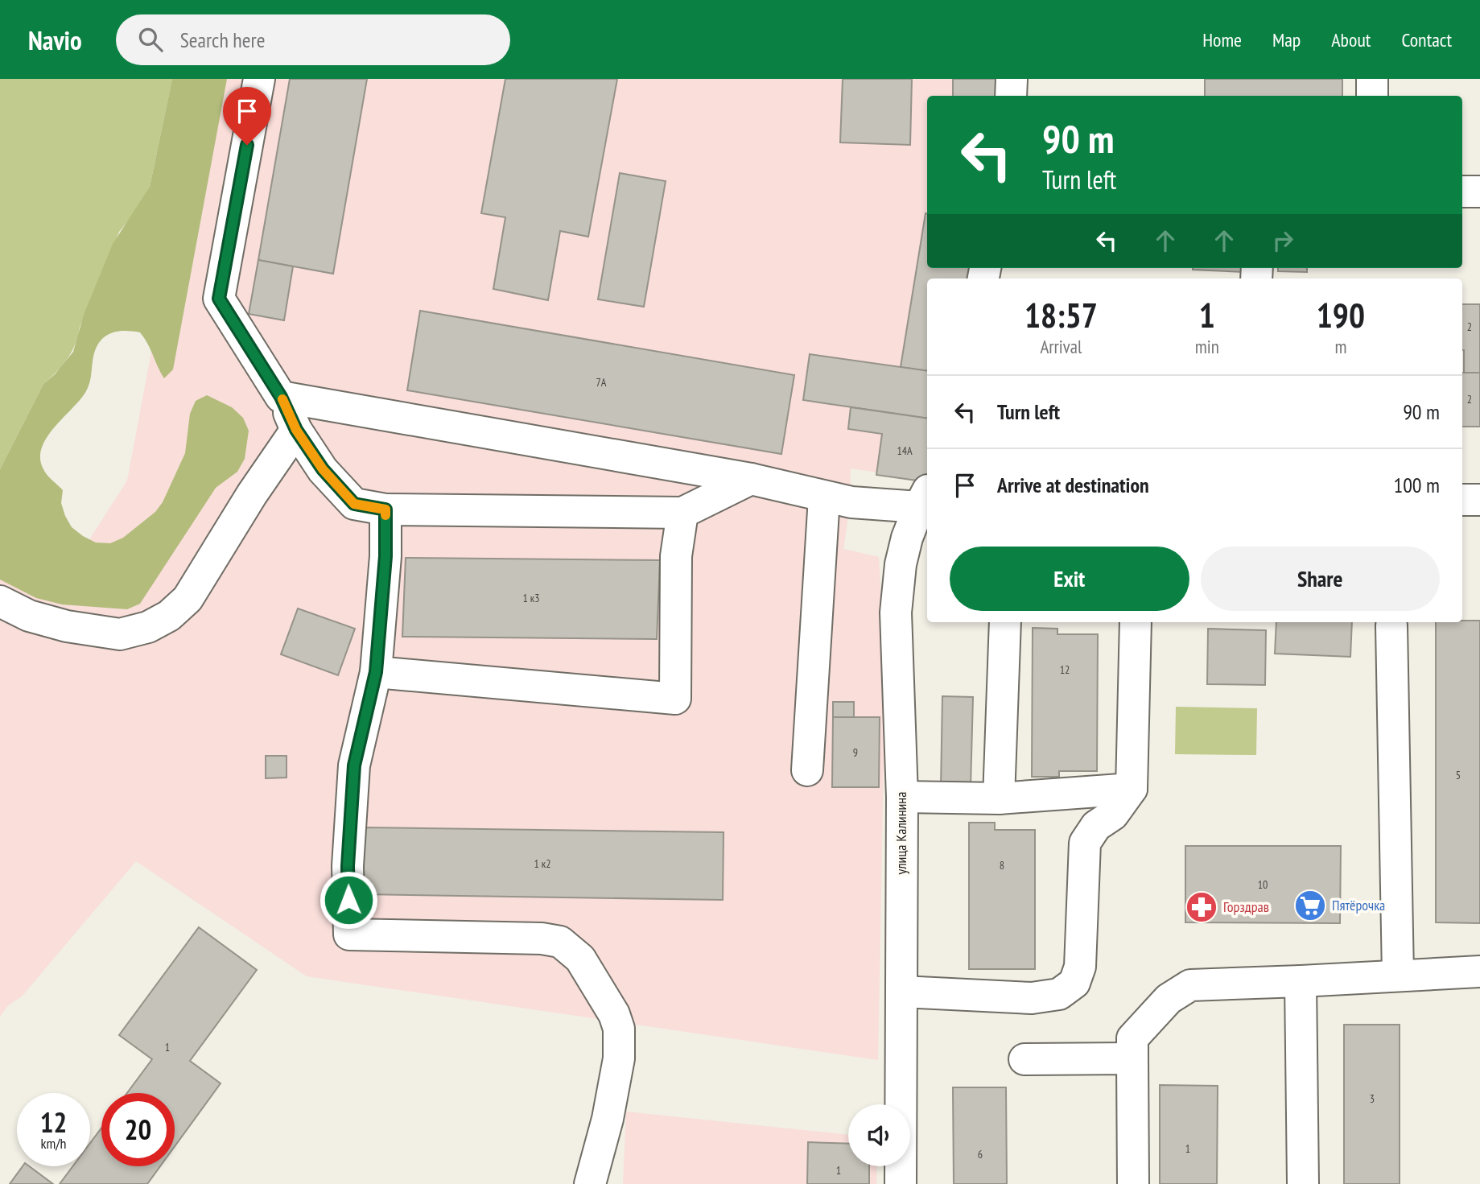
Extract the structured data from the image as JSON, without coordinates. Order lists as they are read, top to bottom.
{
  "streets": {
    "street": ["улица Калинина"]
  },
  "places": {
    "supermarket": ["Пятёрочка"],
    "pharmacy": ["Горздрав"]
  },
  "house_numbers": [
    "2",
    "7А",
    "2",
    "14А",
    "1 к3",
    "12",
    "9",
    "5",
    "1 к2",
    "8",
    "10",
    "1",
    "3",
    "1",
    "6",
    "1"
  ],
  "page": {
    "header": "Navio",
    "search": "Search here",
    "nav": [
      "Home",
      "Map",
      "About",
      "Contact"
    ],
    "turn": ["90 m", "Turn left"],
    "eta": [
      "18:57",
      "Arrival",
      "1",
      "min",
      "190",
      "m"
    ],
    "list": [
      {
        "name": "Turn left",
        "value": "90 m"
      },
      {
        "name": "Arrive at destination",
        "value": "100 m"
      }
    ],
    "buttons": ["Exit", "Share"],
    "speed": "12 km/h",
    "limit": "20"
  }
}
